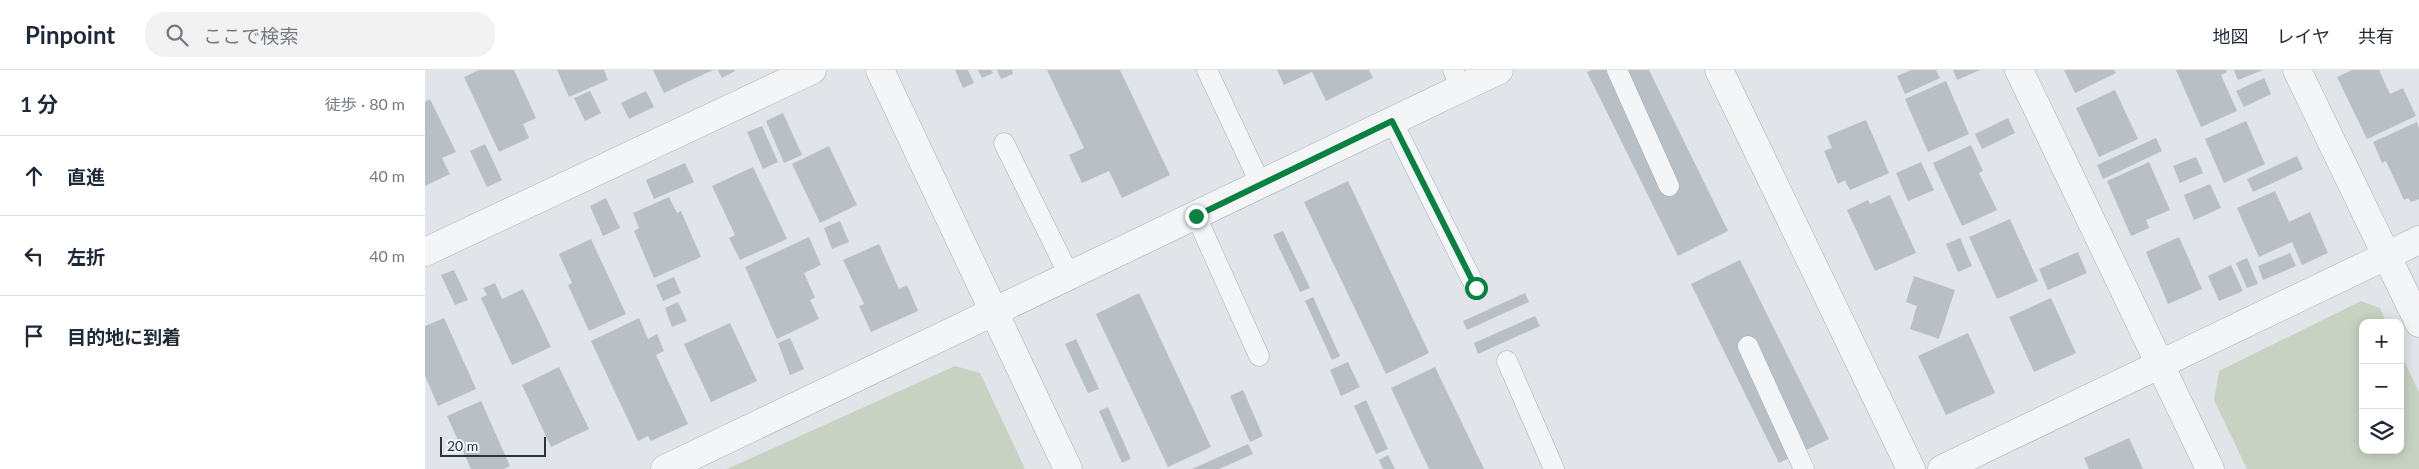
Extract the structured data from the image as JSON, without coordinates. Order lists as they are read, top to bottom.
{
  "scale_bar": "20 m",
  "page": {
    "header": "Pinpoint",
    "search": "ここで検索",
    "nav": ["地図", "レイヤ", "共有"],
    "heading": ["1 分", "徒歩 · 80 m"],
    "list": [
      ["直進", "40 m"],
      ["左折", "40 m"],
      "目的地に到着"
    ],
    "map_buttons": ["+", "−"],
    "scale": "20 m"
  }
}
